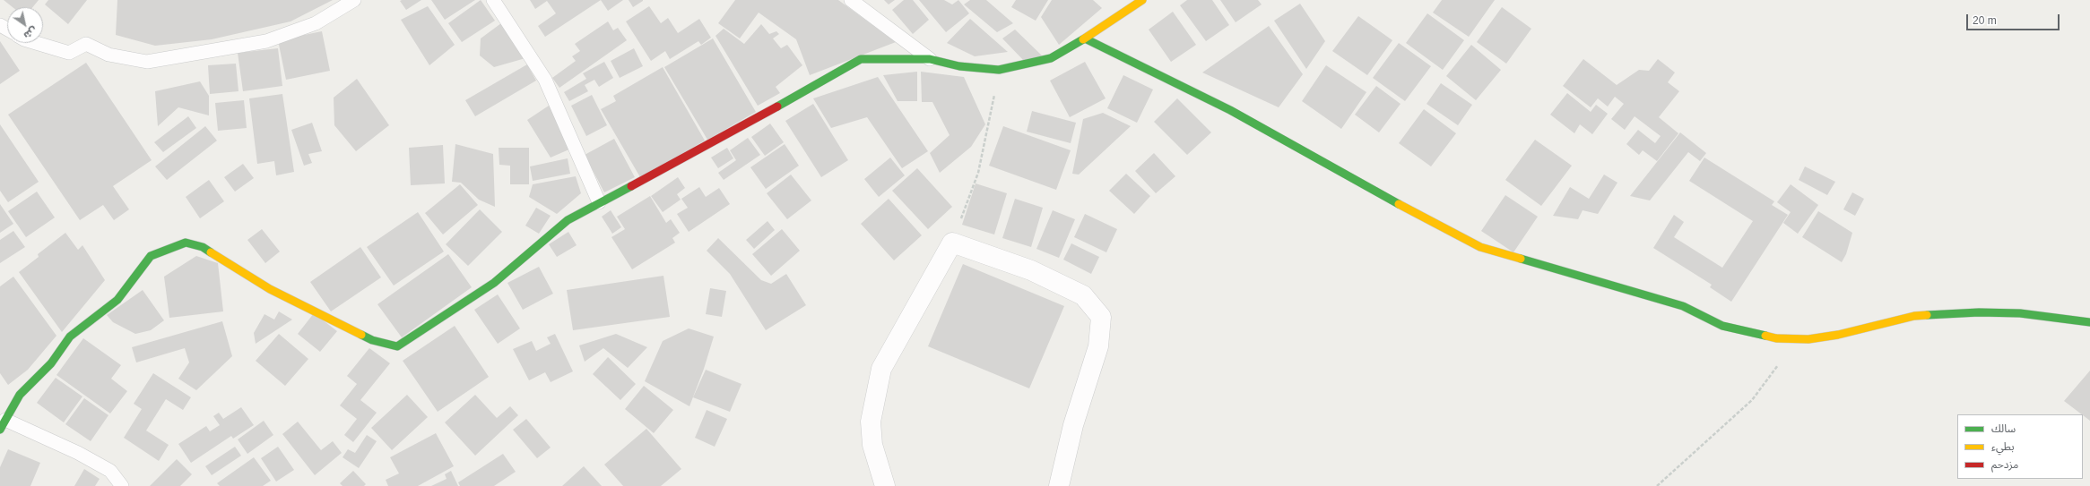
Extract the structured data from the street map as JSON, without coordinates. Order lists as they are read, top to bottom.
{
  "legend": ["سالك", "بطيء", "مزدحم"],
  "scale_bar": "20 m",
  "north": "bottom right"
}
